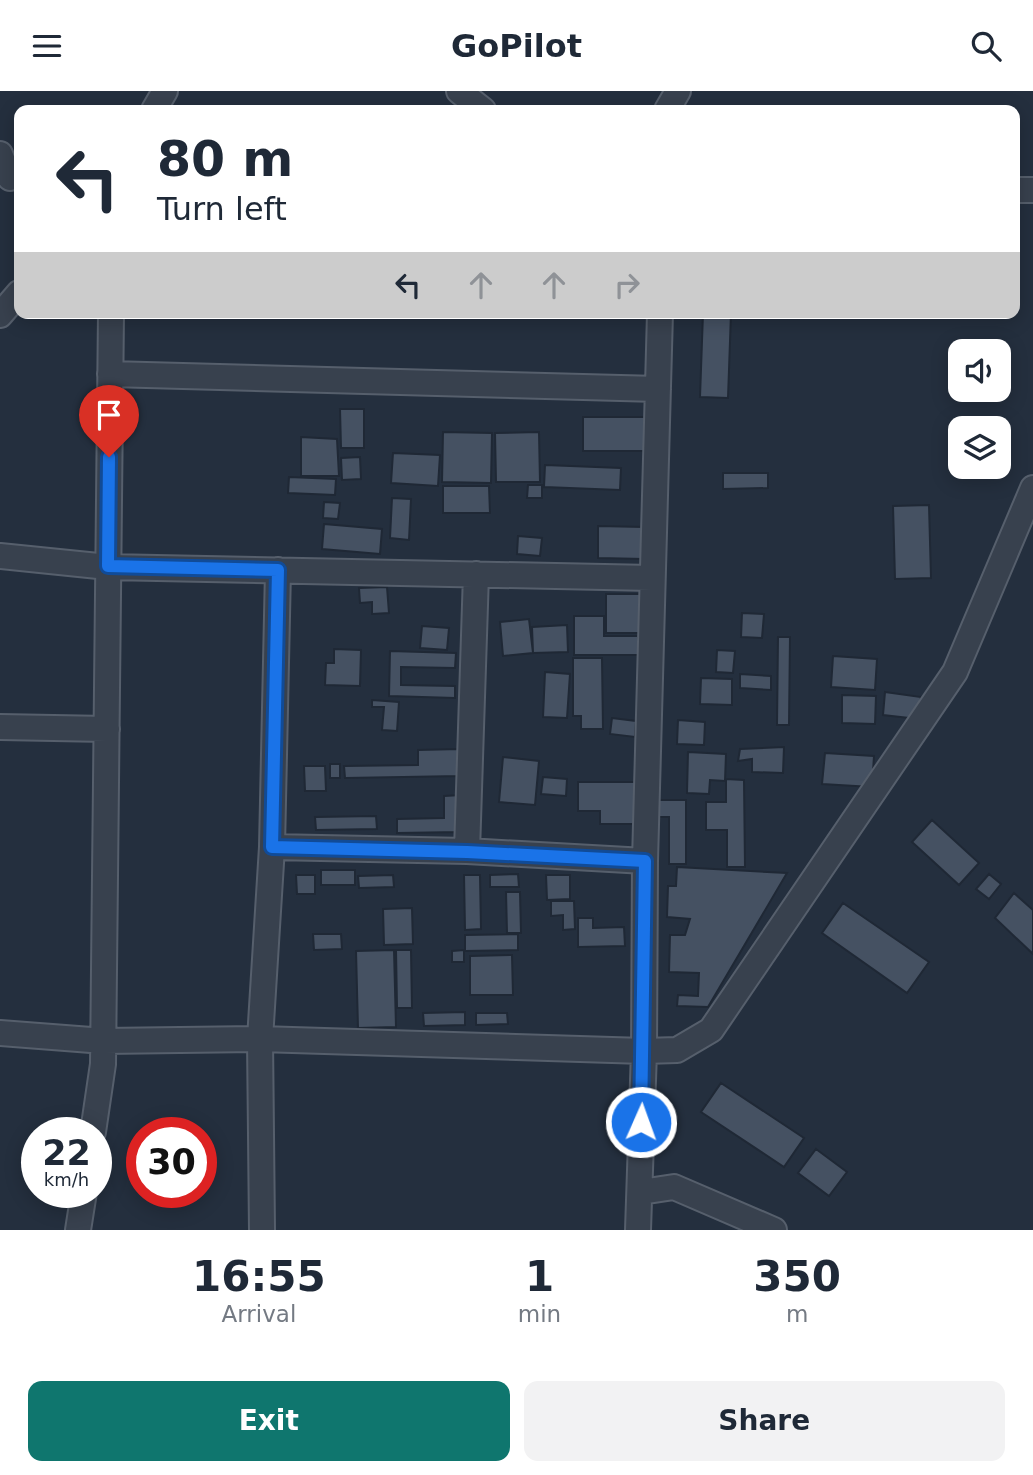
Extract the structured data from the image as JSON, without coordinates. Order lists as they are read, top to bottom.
{
  "page": {
    "header": "GoPilot",
    "turn": ["80 m", "Turn left"],
    "speed": "22 km/h",
    "limit": "30",
    "eta": [
      "16:55",
      "Arrival",
      "1",
      "min",
      "350",
      "m"
    ],
    "buttons": ["Exit", "Share"]
  }
}
